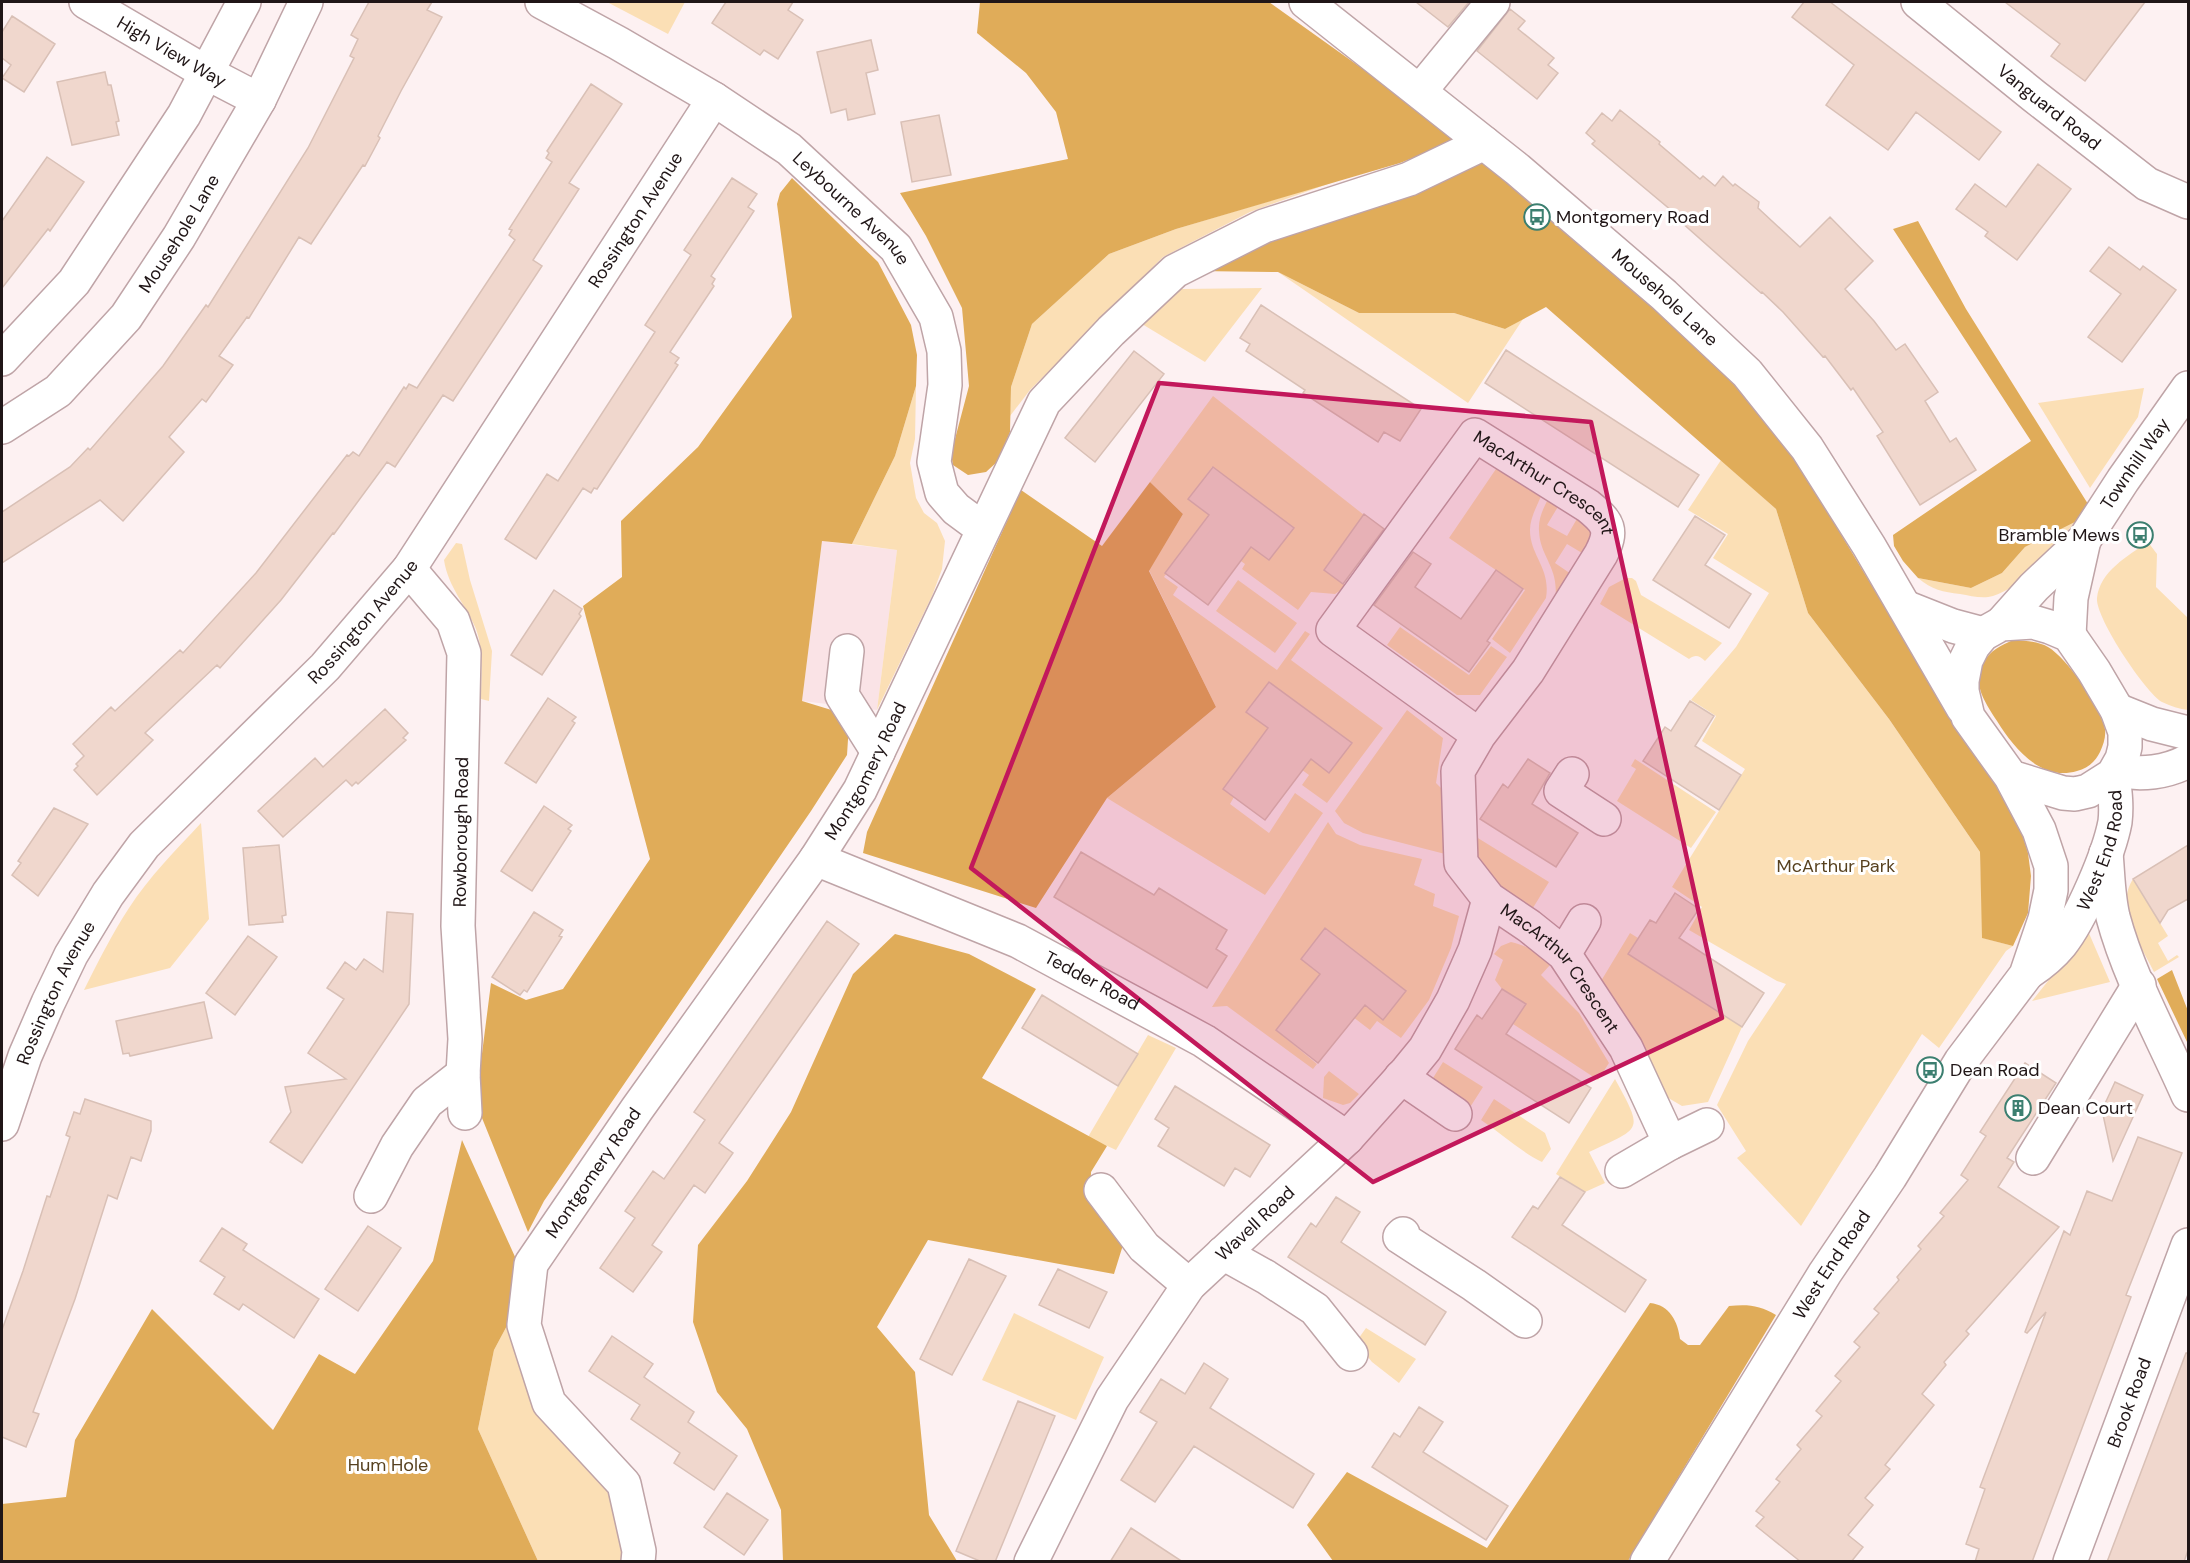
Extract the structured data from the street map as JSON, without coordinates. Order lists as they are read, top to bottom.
{
  "streets": {
    "street": [
      "High View Way",
      "Vanguard Road",
      "Leybourne Avenue",
      "Rossington Avenue",
      "Mousehole Lane",
      "Townhill Way",
      "MacArthur Crescent",
      "Montgomery Road",
      "Rowborough Road",
      "West End Road",
      "Tedder Road",
      "Wavell Road",
      "Brook Road"
    ]
  },
  "crossings": [
    ["High View Way", "Mousehole Lane"],
    ["Leybourne Avenue", "Rossington Avenue"],
    ["Leybourne Avenue", "Montgomery Road"],
    ["Rossington Avenue", "Rowborough Road"],
    ["Mousehole Lane", "Townhill Way"],
    ["Mousehole Lane", "Montgomery Road"],
    ["Mousehole Lane", "West End Road"],
    ["Townhill Way", "West End Road"],
    ["MacArthur Crescent", "Wavell Road"],
    ["Montgomery Road", "Tedder Road"],
    ["Tedder Road", "Wavell Road"]
  ],
  "parks": ["McArthur Park", "Hum Hole"],
  "places": {
    "bus stop": ["Montgomery Road", "Bramble Mews", "Dean Road"],
    "building": ["Dean Court"]
  }
}
